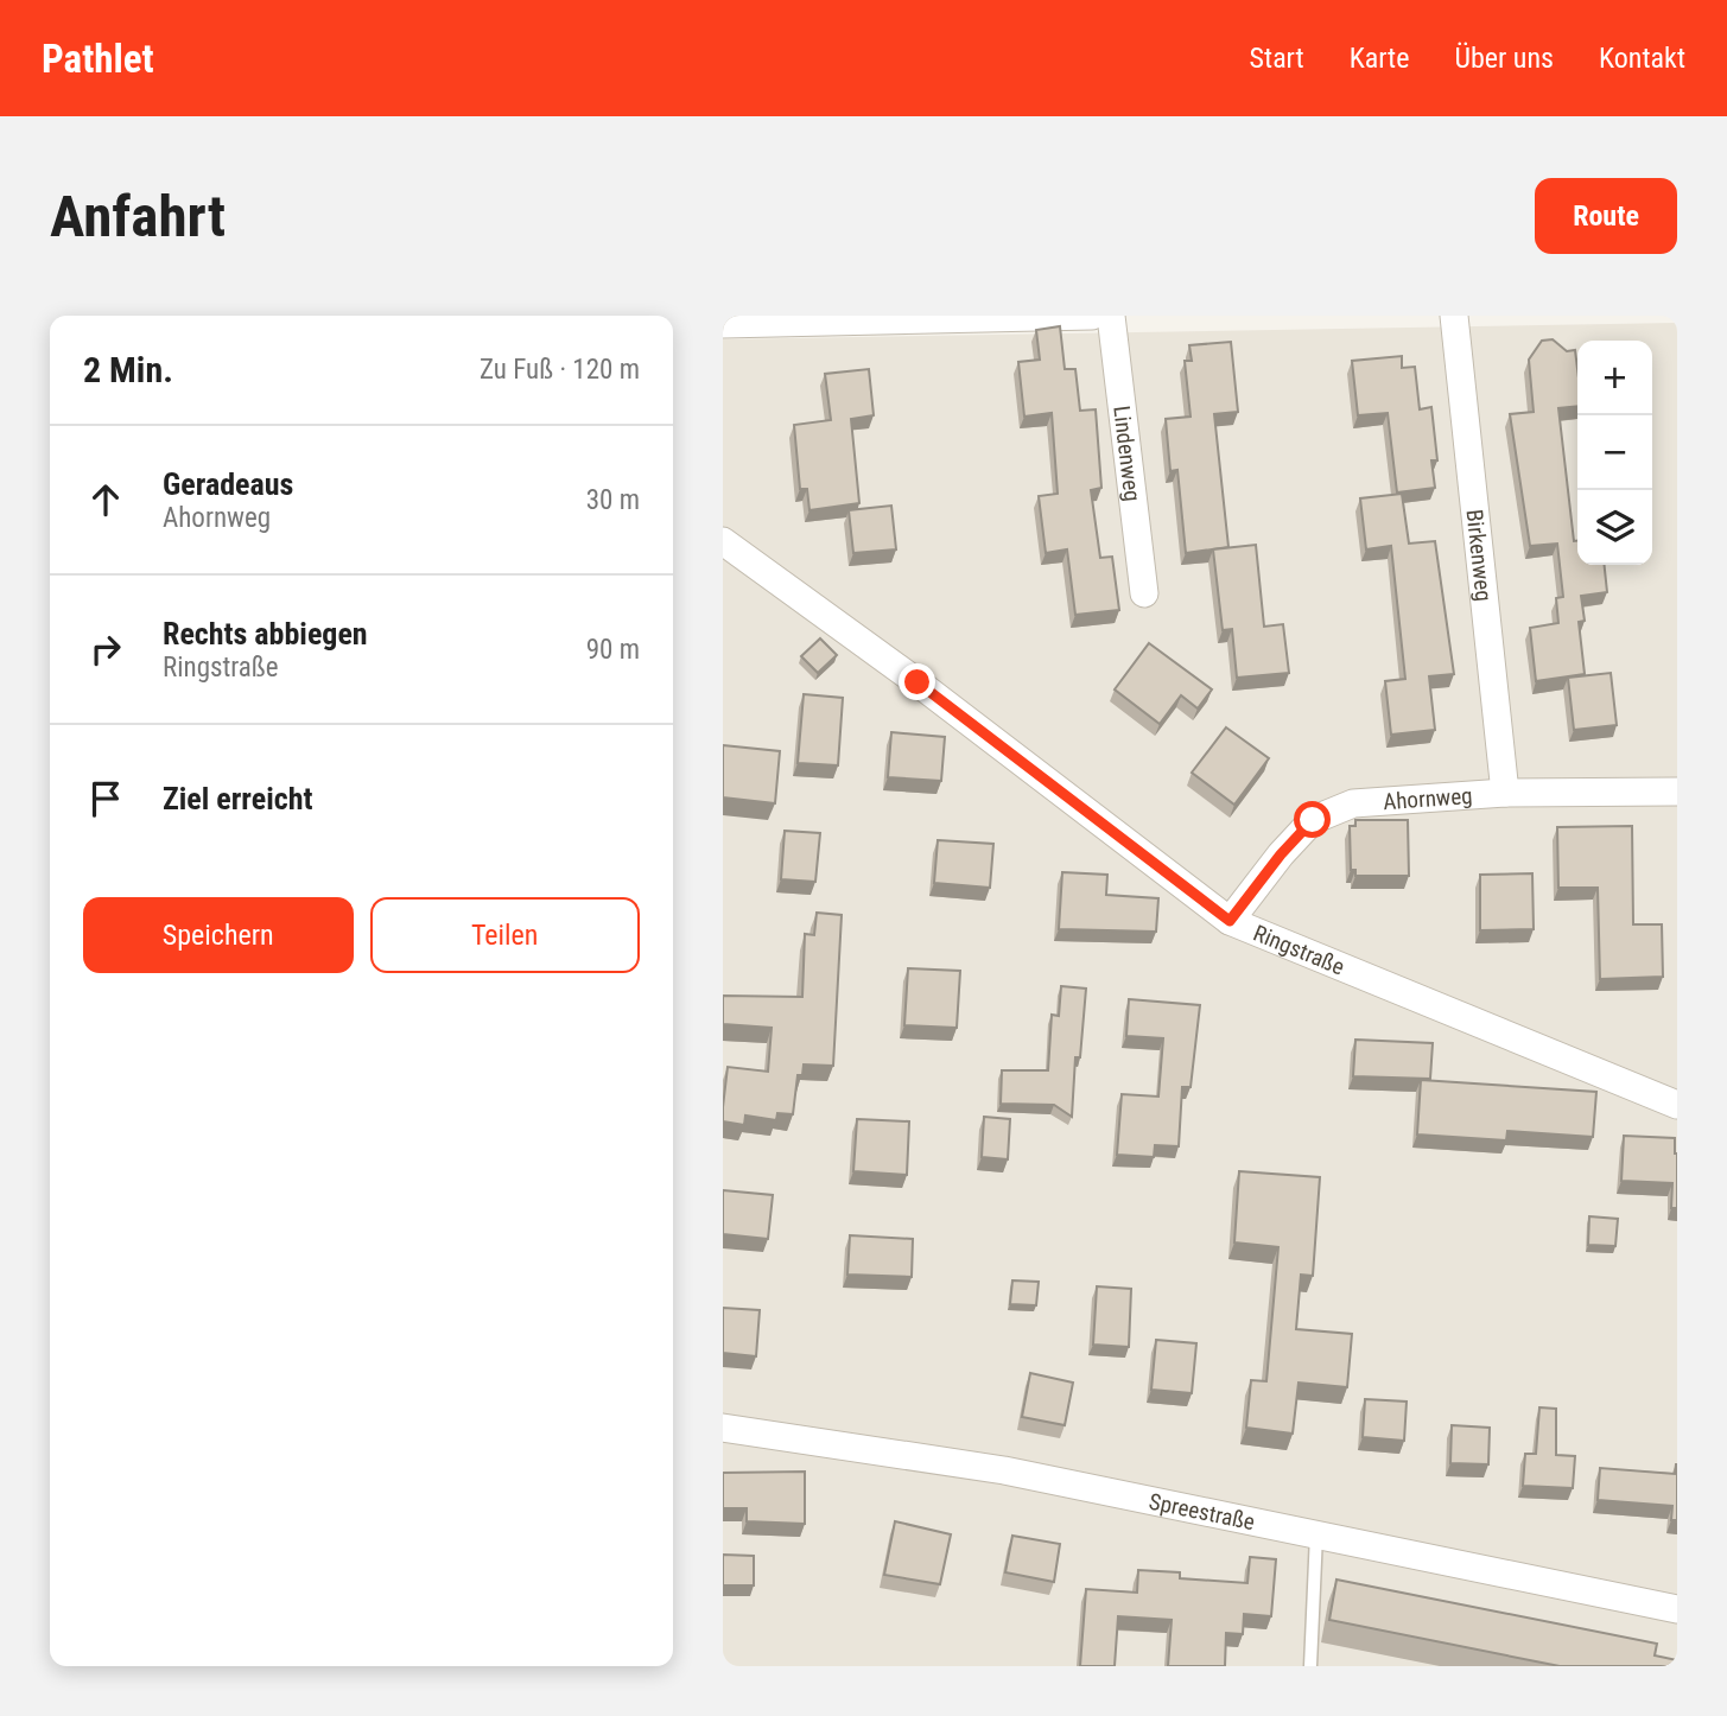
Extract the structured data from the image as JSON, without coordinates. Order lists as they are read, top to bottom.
{
  "streets": {
    "street": [
      "Lindenweg",
      "Birkenweg",
      "Ahornweg",
      "Ringstraße",
      "Spreestraße"
    ]
  },
  "crossings": [
    ["Birkenweg", "Ahornweg"],
    ["Ahornweg", "Ringstraße"]
  ],
  "page": {
    "header": "Pathlet",
    "nav": [
      "Start",
      "Karte",
      "Über uns",
      "Kontakt"
    ],
    "buttons": [
      "Route",
      ["Speichern", "Teilen"]
    ],
    "title": "Anfahrt",
    "heading": ["2 Min.", "Zu Fuß · 120 m"],
    "map_buttons": ["+", "−"],
    "list": [
      ["Geradeaus", "Ahornweg", "30 m"],
      ["Rechts abbiegen", "Ringstraße", "90 m"],
      "Ziel erreicht"
    ]
  }
}
